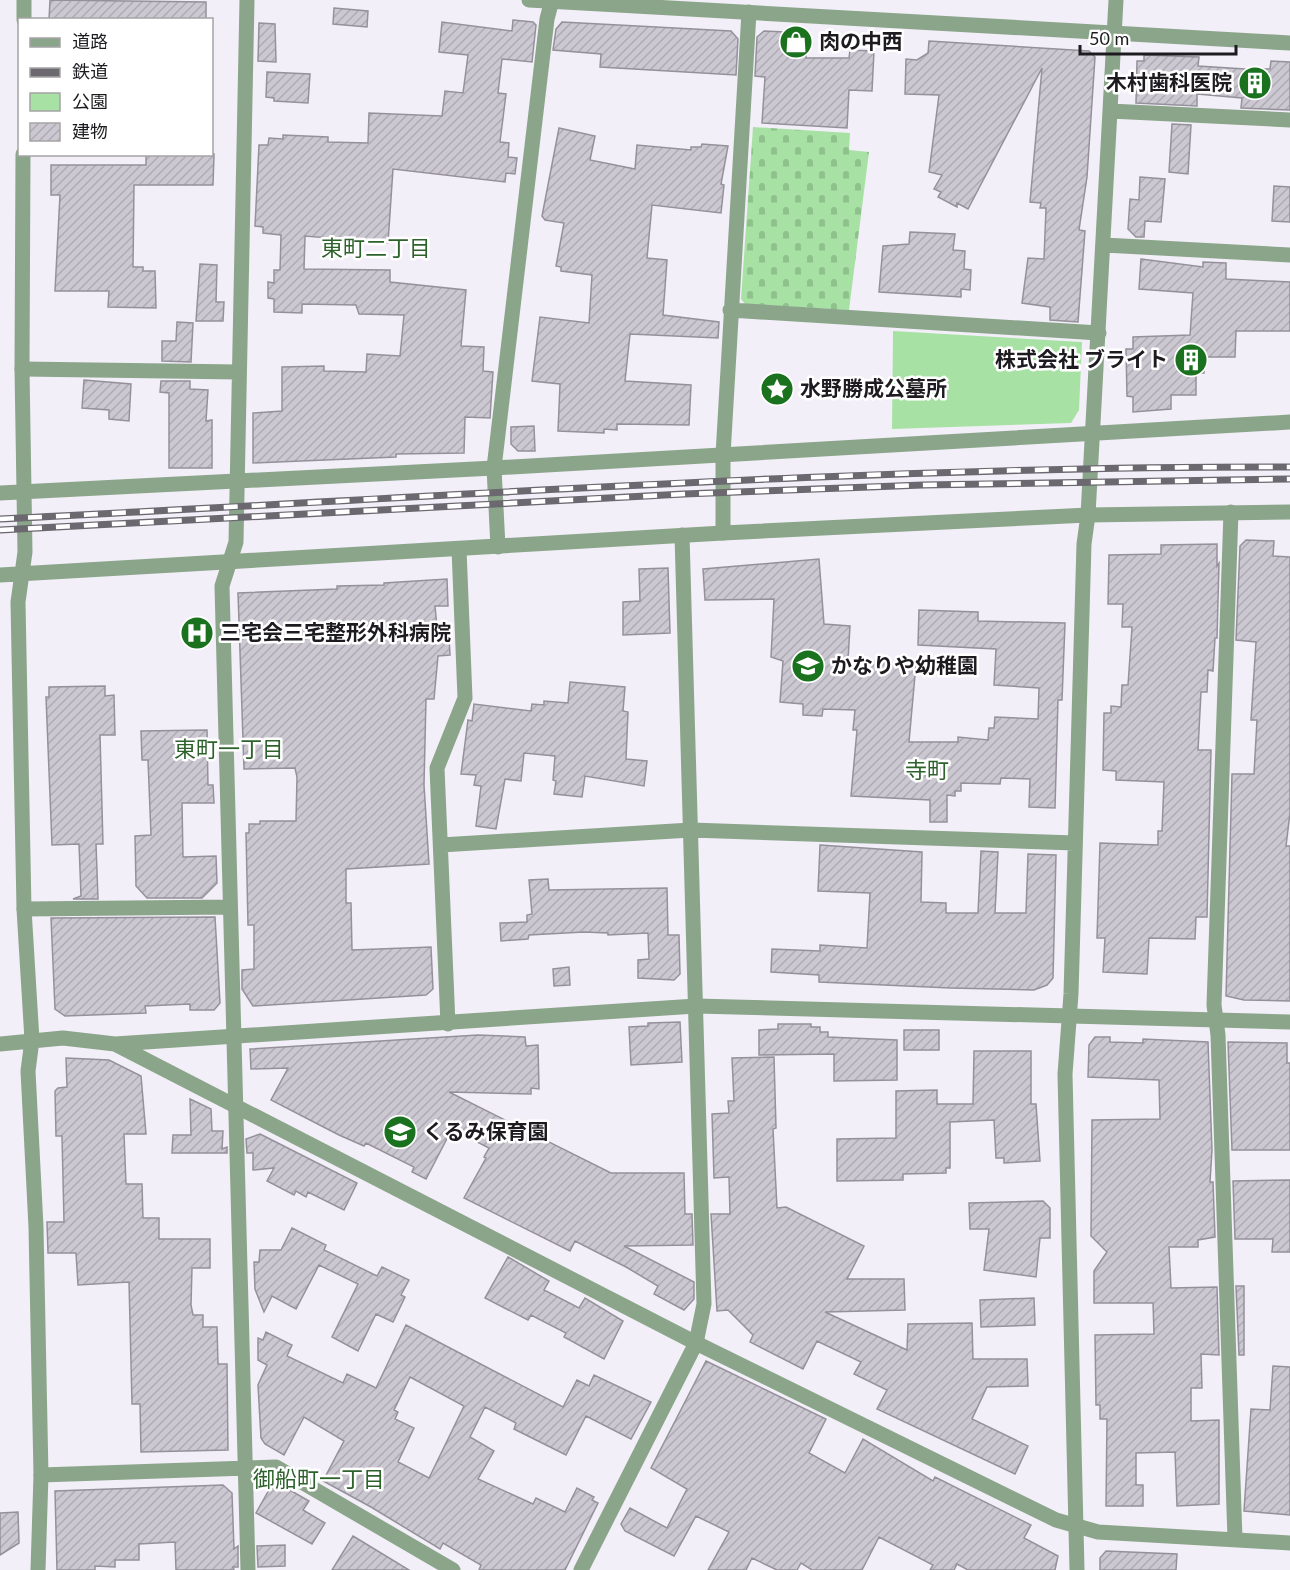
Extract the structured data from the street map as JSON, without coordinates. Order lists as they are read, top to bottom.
{
  "districts": [
    "東町二丁目",
    "東町一丁目",
    "寺町",
    "御船町一丁目"
  ],
  "places": {
    "shop": ["肉の中西"],
    "building": ["木村歯科医院", "株式会社 ブライト"],
    "place": ["水野勝成公墓所"],
    "hospital": ["三宅会三宅整形外科病院"],
    "school or university": ["かなりや幼稚園", "くるみ保育園"]
  },
  "legend": [
    "道路",
    "鉄道",
    "公園",
    "建物"
  ],
  "scale_bar": "50 m"
}
